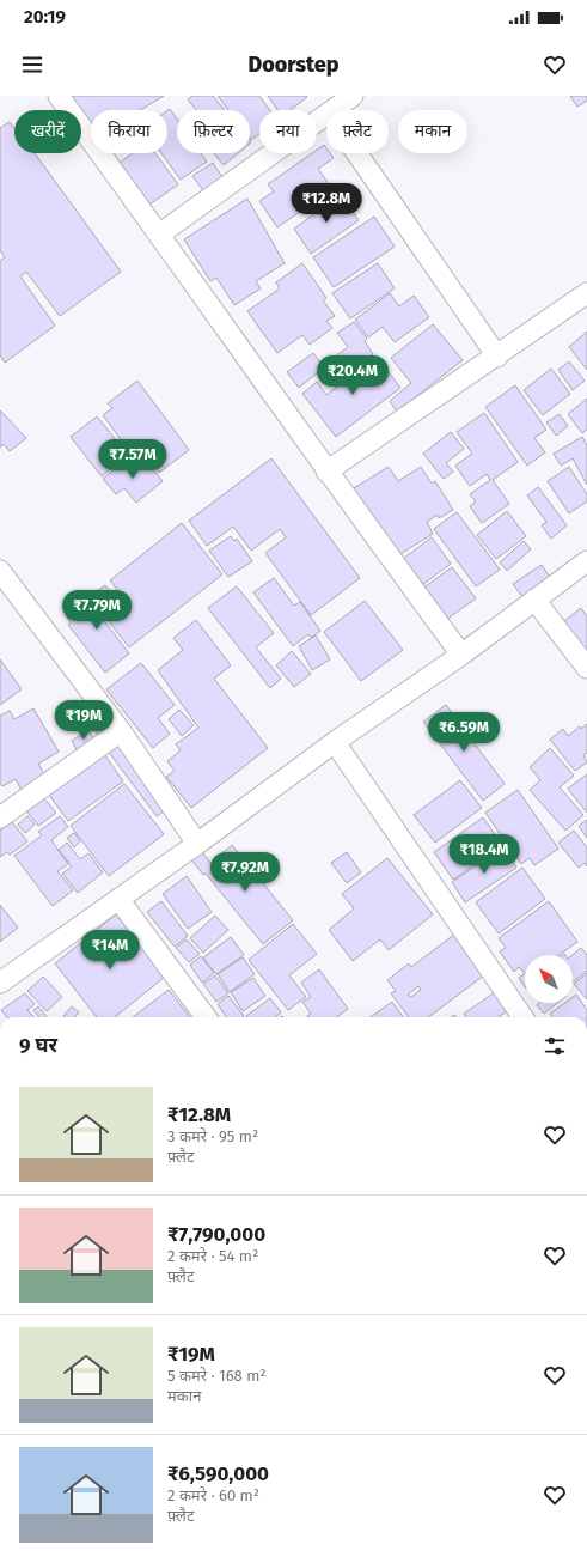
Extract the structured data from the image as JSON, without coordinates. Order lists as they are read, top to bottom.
{
  "north": "top left",
  "page": {
    "status": "20:19",
    "header": "Doorstep",
    "chip": [
      "खरीदें",
      "किराया",
      "फ़िल्टर",
      "नया",
      "फ़्लैट",
      "मकान"
    ],
    "price": [
      "₹12.8M",
      "₹20.4M",
      "₹7.57M",
      "₹7.79M",
      "₹19M",
      "₹6.59M",
      "₹18.4M",
      "₹7.92M",
      "₹14M"
    ],
    "heading": "9 घर",
    "list": [
      {
        "name": "₹12.8M",
        "note": "3 कमरे · 95 m² · फ़्लैट"
      },
      {
        "name": "₹7,790,000",
        "note": "2 कमरे · 54 m² · फ़्लैट"
      },
      {
        "name": "₹19M",
        "note": "5 कमरे · 168 m² · मकान"
      },
      {
        "name": "₹6,590,000",
        "note": "2 कमरे · 60 m² · फ़्लैट"
      }
    ]
  }
}
